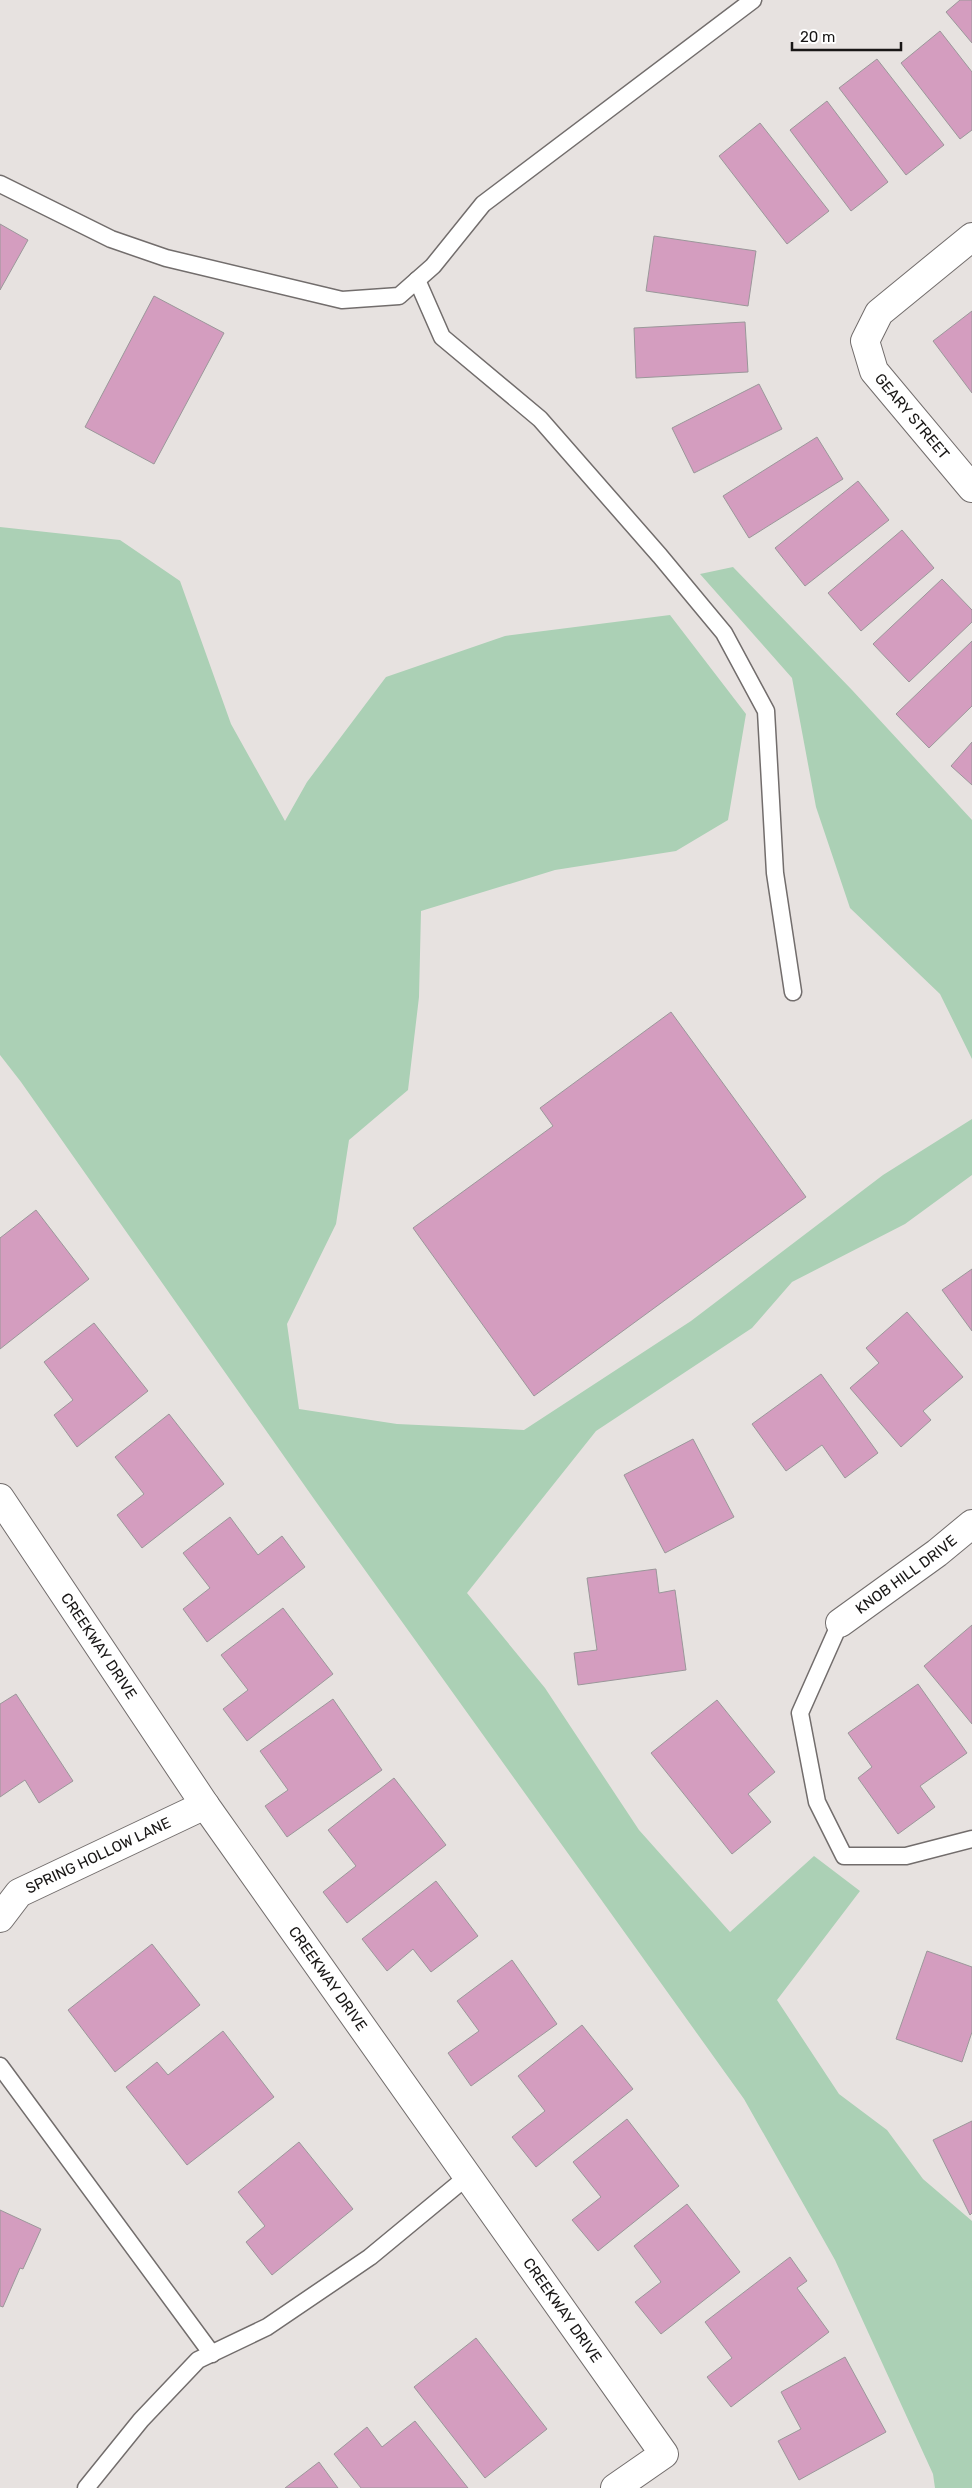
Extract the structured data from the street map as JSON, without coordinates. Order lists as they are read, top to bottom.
{
  "streets": {
    "street": [
      "GEARY STREET",
      "KNOB HILL DRIVE",
      "CREEKWAY DRIVE",
      "SPRING HOLLOW LANE"
    ]
  },
  "crossings": [
    ["CREEKWAY DRIVE", "SPRING HOLLOW LANE"]
  ],
  "scale_bar": "20 m"
}
